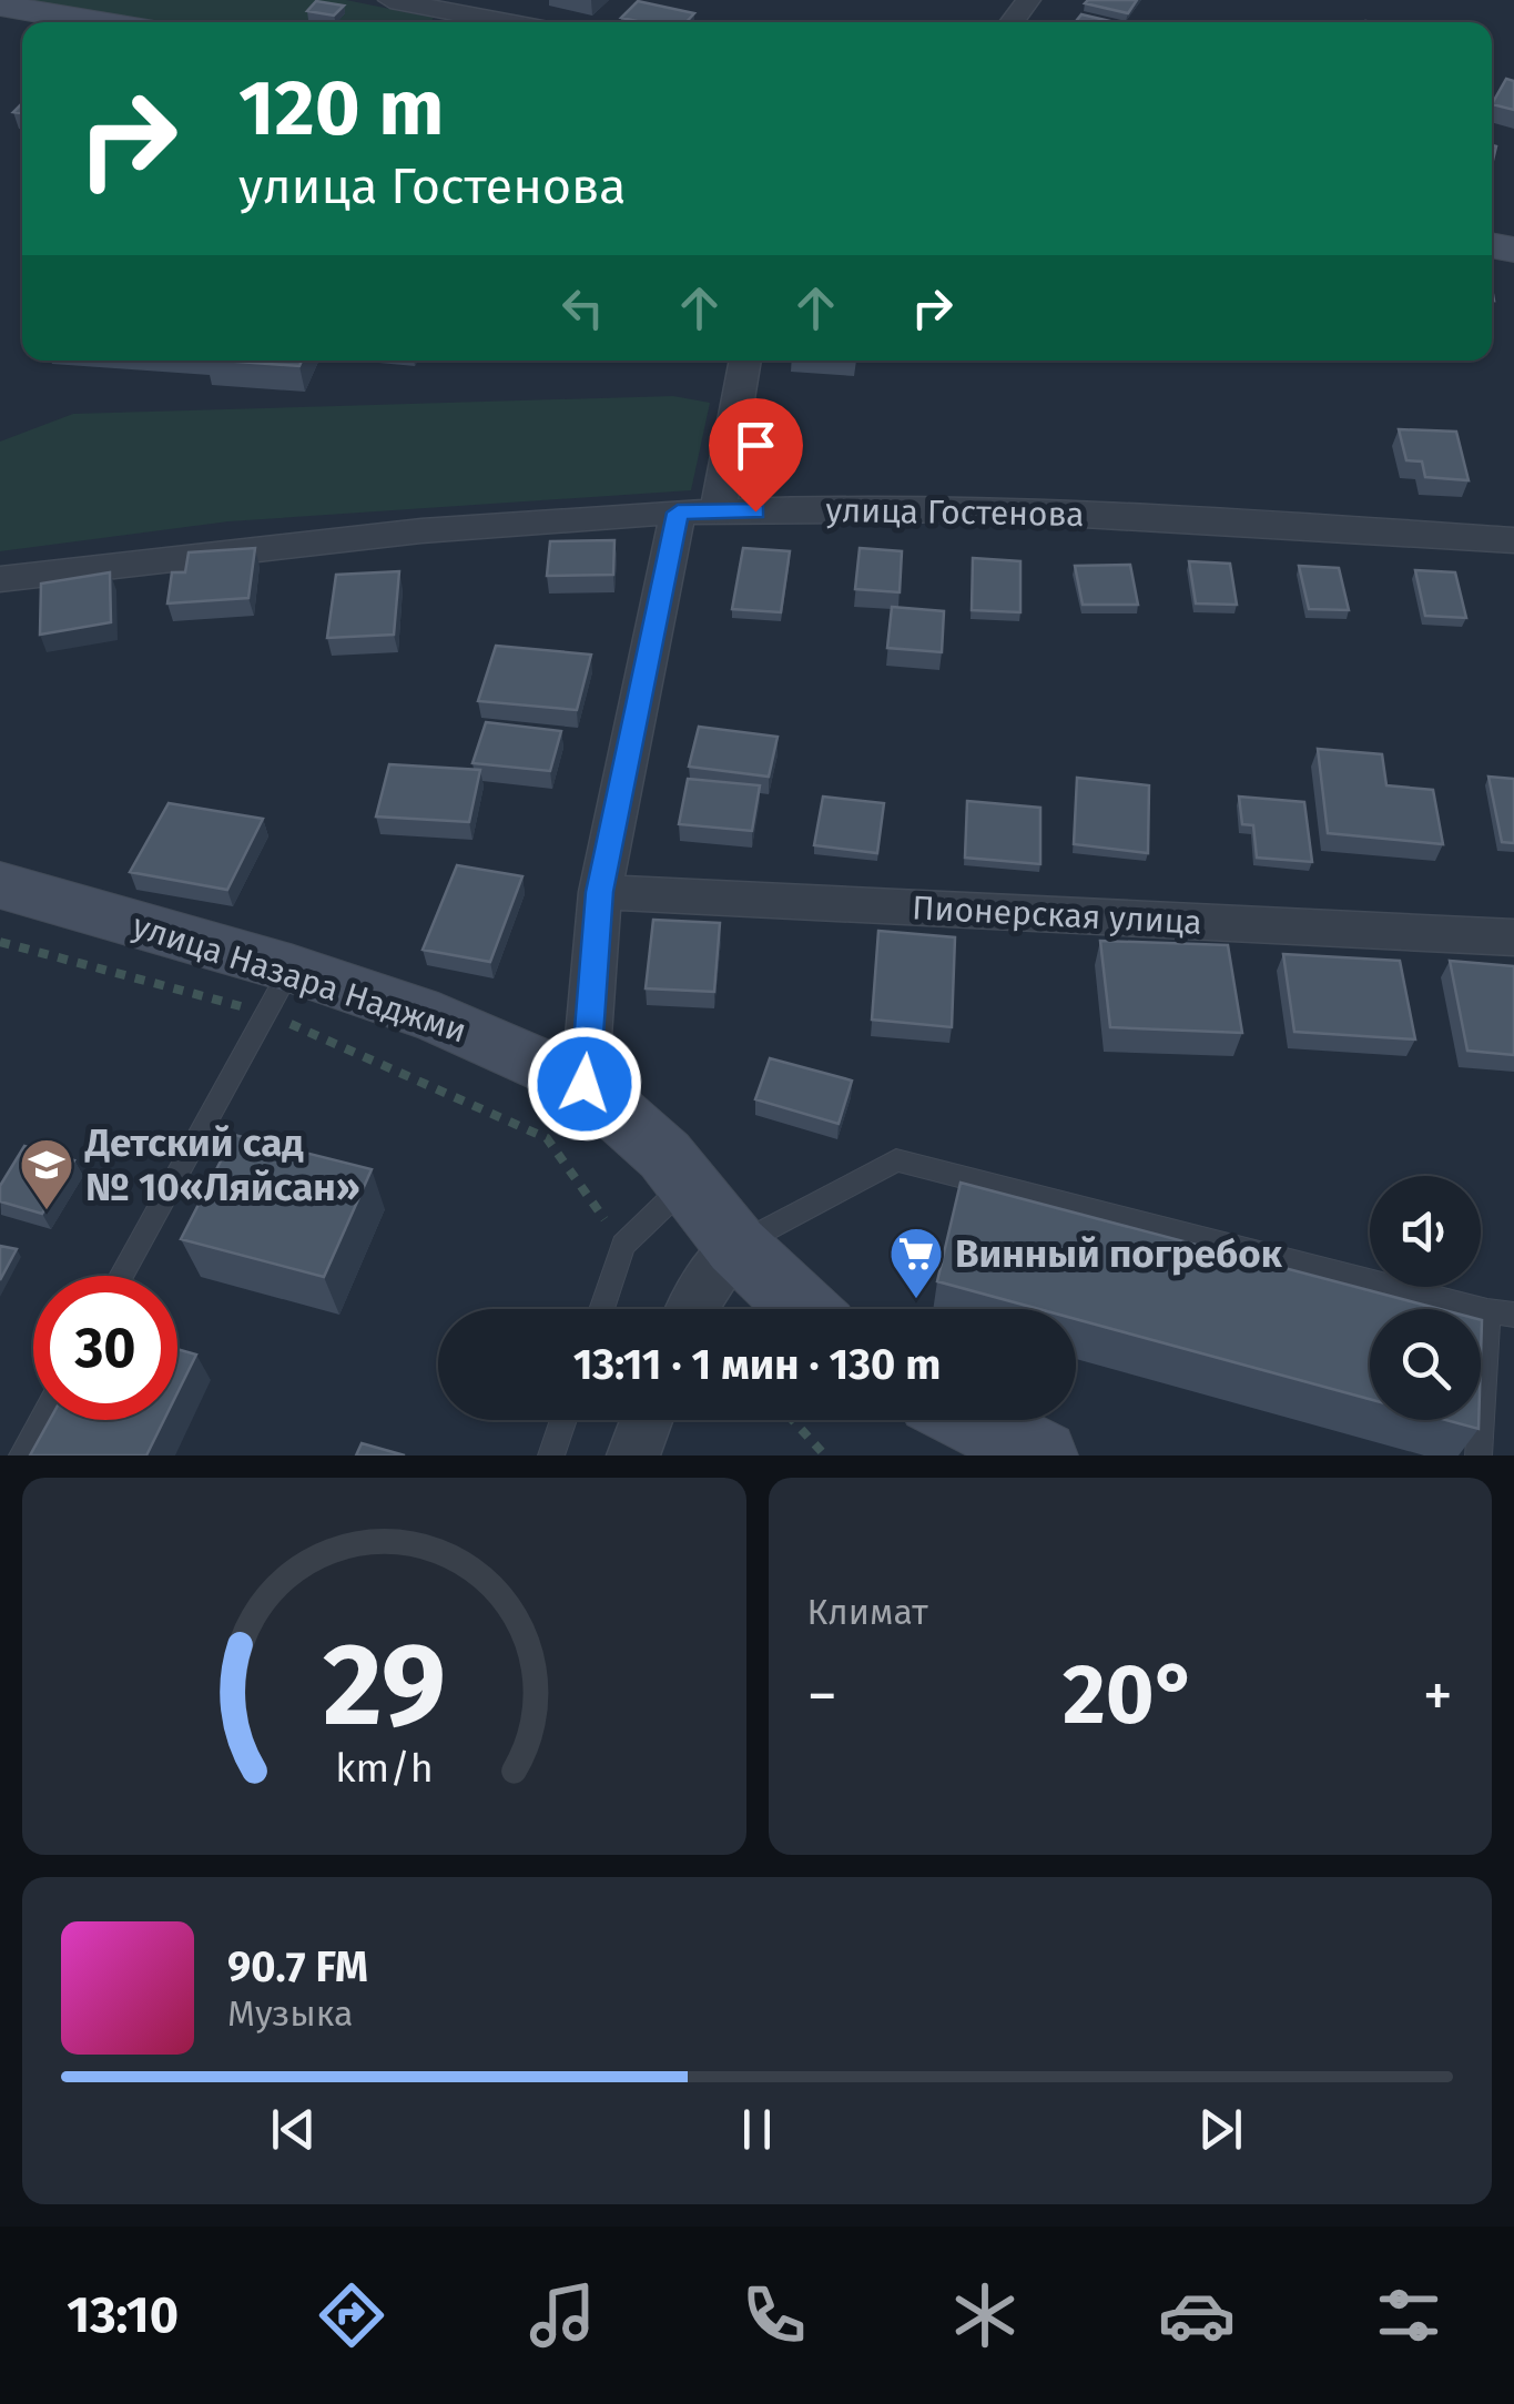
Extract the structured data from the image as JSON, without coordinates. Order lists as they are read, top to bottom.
{
  "streets": {
    "street": ["улица Гостенова", "Пионерская улица", "улица Назара Наджми"]
  },
  "places": {
    "school or university": ["Детский сад № 10«Ляйсан»"],
    "supermarket": ["Винный погребок"]
  },
  "page": {
    "turn": ["120 m", "улица Гостенова"],
    "limit": "30",
    "trip": "13:11 · 1 мин · 130 m",
    "tile": "Климат",
    "heat": ["−", "20°", "+"],
    "song": ["90.7 FM", "Музыка"],
    "tabs": "13:10",
    "gauge": ["29", "km/h"]
  }
}
